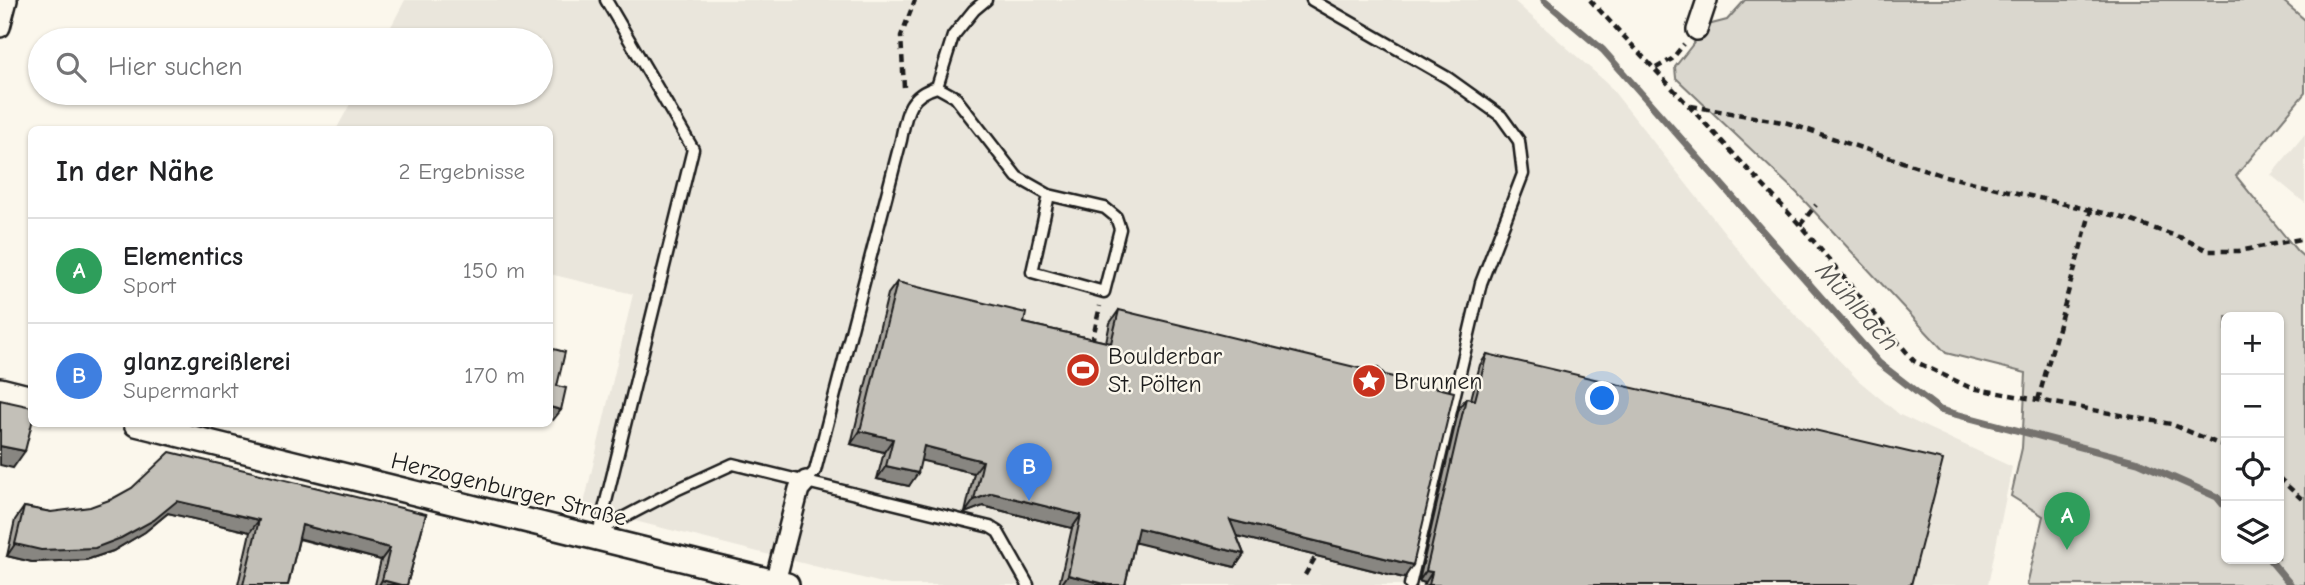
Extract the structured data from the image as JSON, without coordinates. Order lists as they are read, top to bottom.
{
  "streets": {
    "street": ["Herzogenburger Straße"]
  },
  "water": ["Mühlbach"],
  "places": {
    "sports": ["Boulderbar St. Pölten"],
    "place": ["Brunnen"]
  },
  "page": {
    "search": "Hier suchen",
    "heading": ["In der Nähe", "2 Ergebnisse"],
    "list": [
      {
        "mark": "A",
        "name": "Elementics",
        "note": "Sport",
        "value": "150 m"
      },
      {
        "mark": "B",
        "name": "glanz.greißlerei",
        "note": "Supermarkt",
        "value": "170 m"
      }
    ],
    "map_buttons": ["+", "−"],
    "pins": ["B", "A"]
  }
}
